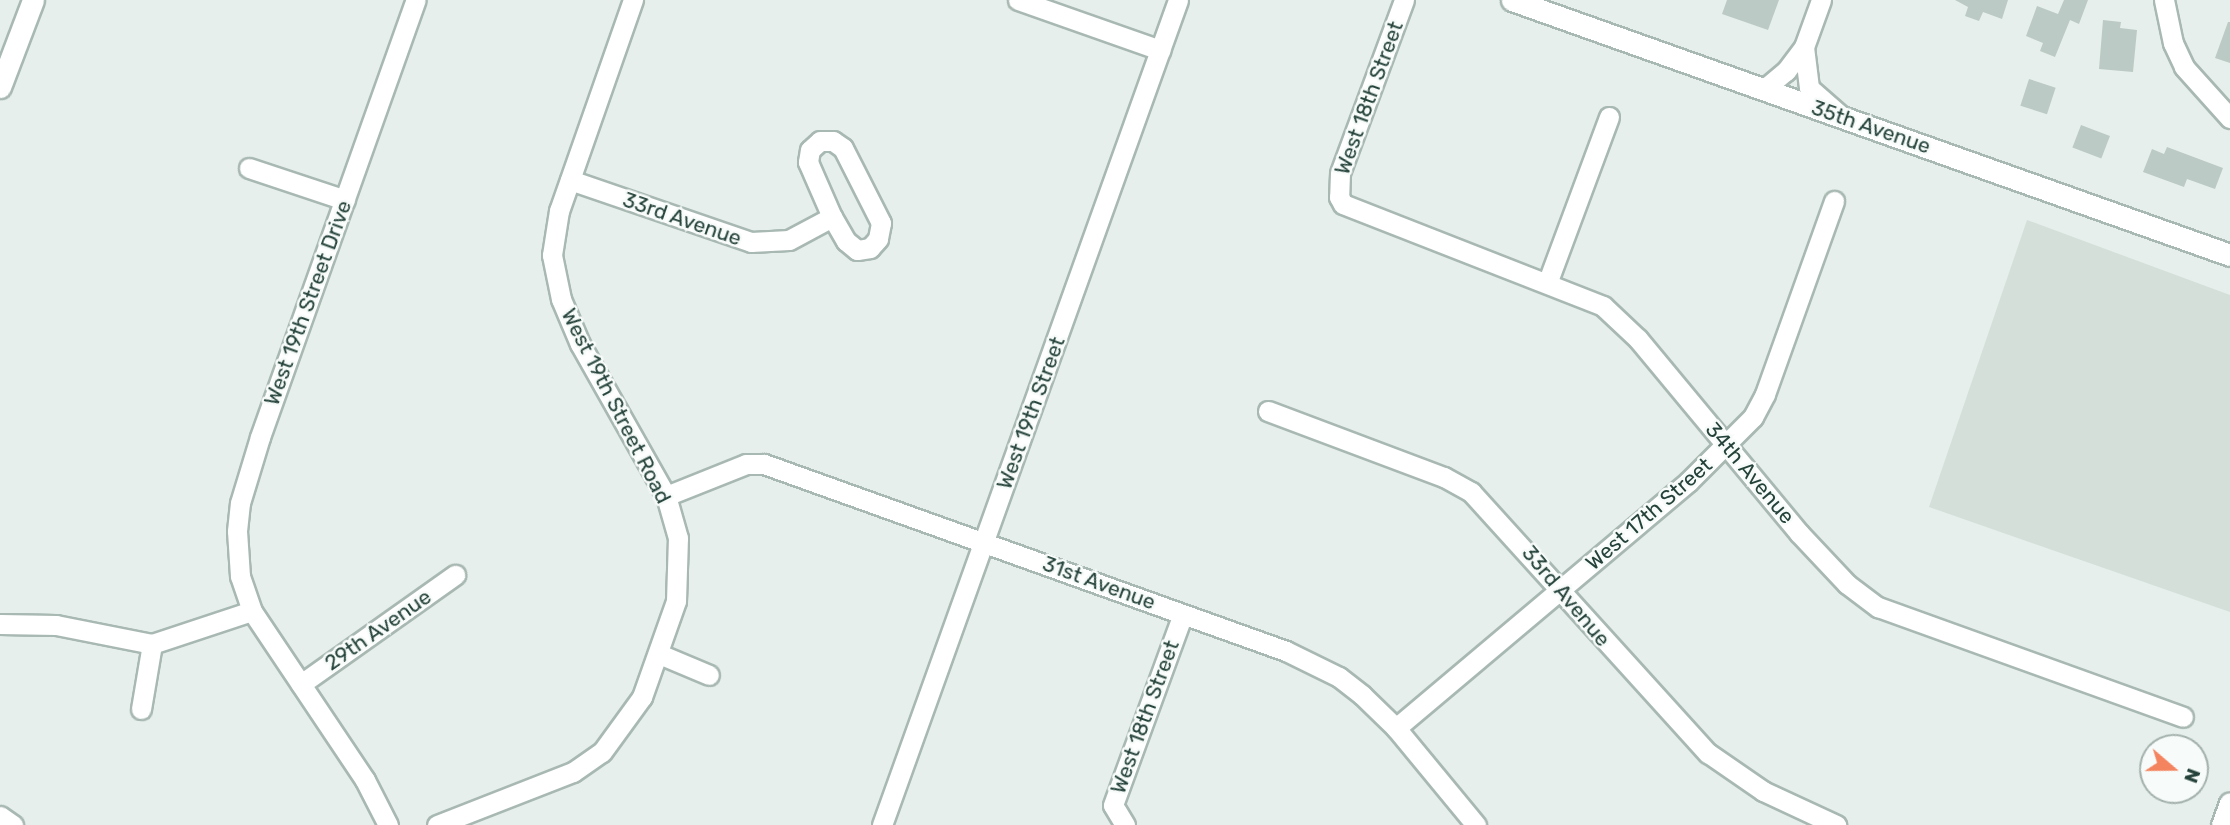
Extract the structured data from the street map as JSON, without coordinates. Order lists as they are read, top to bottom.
{
  "streets": {
    "main road": ["35th Avenue"],
    "street": [
      "West 18th Street",
      "33rd Avenue",
      "West 19th Street Drive",
      "West 19th Street Road",
      "West 19th Street",
      "34th Avenue",
      "West 17th Street",
      "31st Avenue",
      "29th Avenue"
    ]
  },
  "crossings": [
    ["West 18th Street", "34th Avenue"],
    ["West 18th Street", "31st Avenue"],
    ["33rd Avenue", "West 19th Street Road"],
    ["33rd Avenue", "West 17th Street"],
    ["West 19th Street Road", "31st Avenue"],
    ["West 19th Street", "31st Avenue"],
    ["34th Avenue", "West 17th Street"],
    ["West 17th Street", "31st Avenue"]
  ],
  "north": "right"
}
